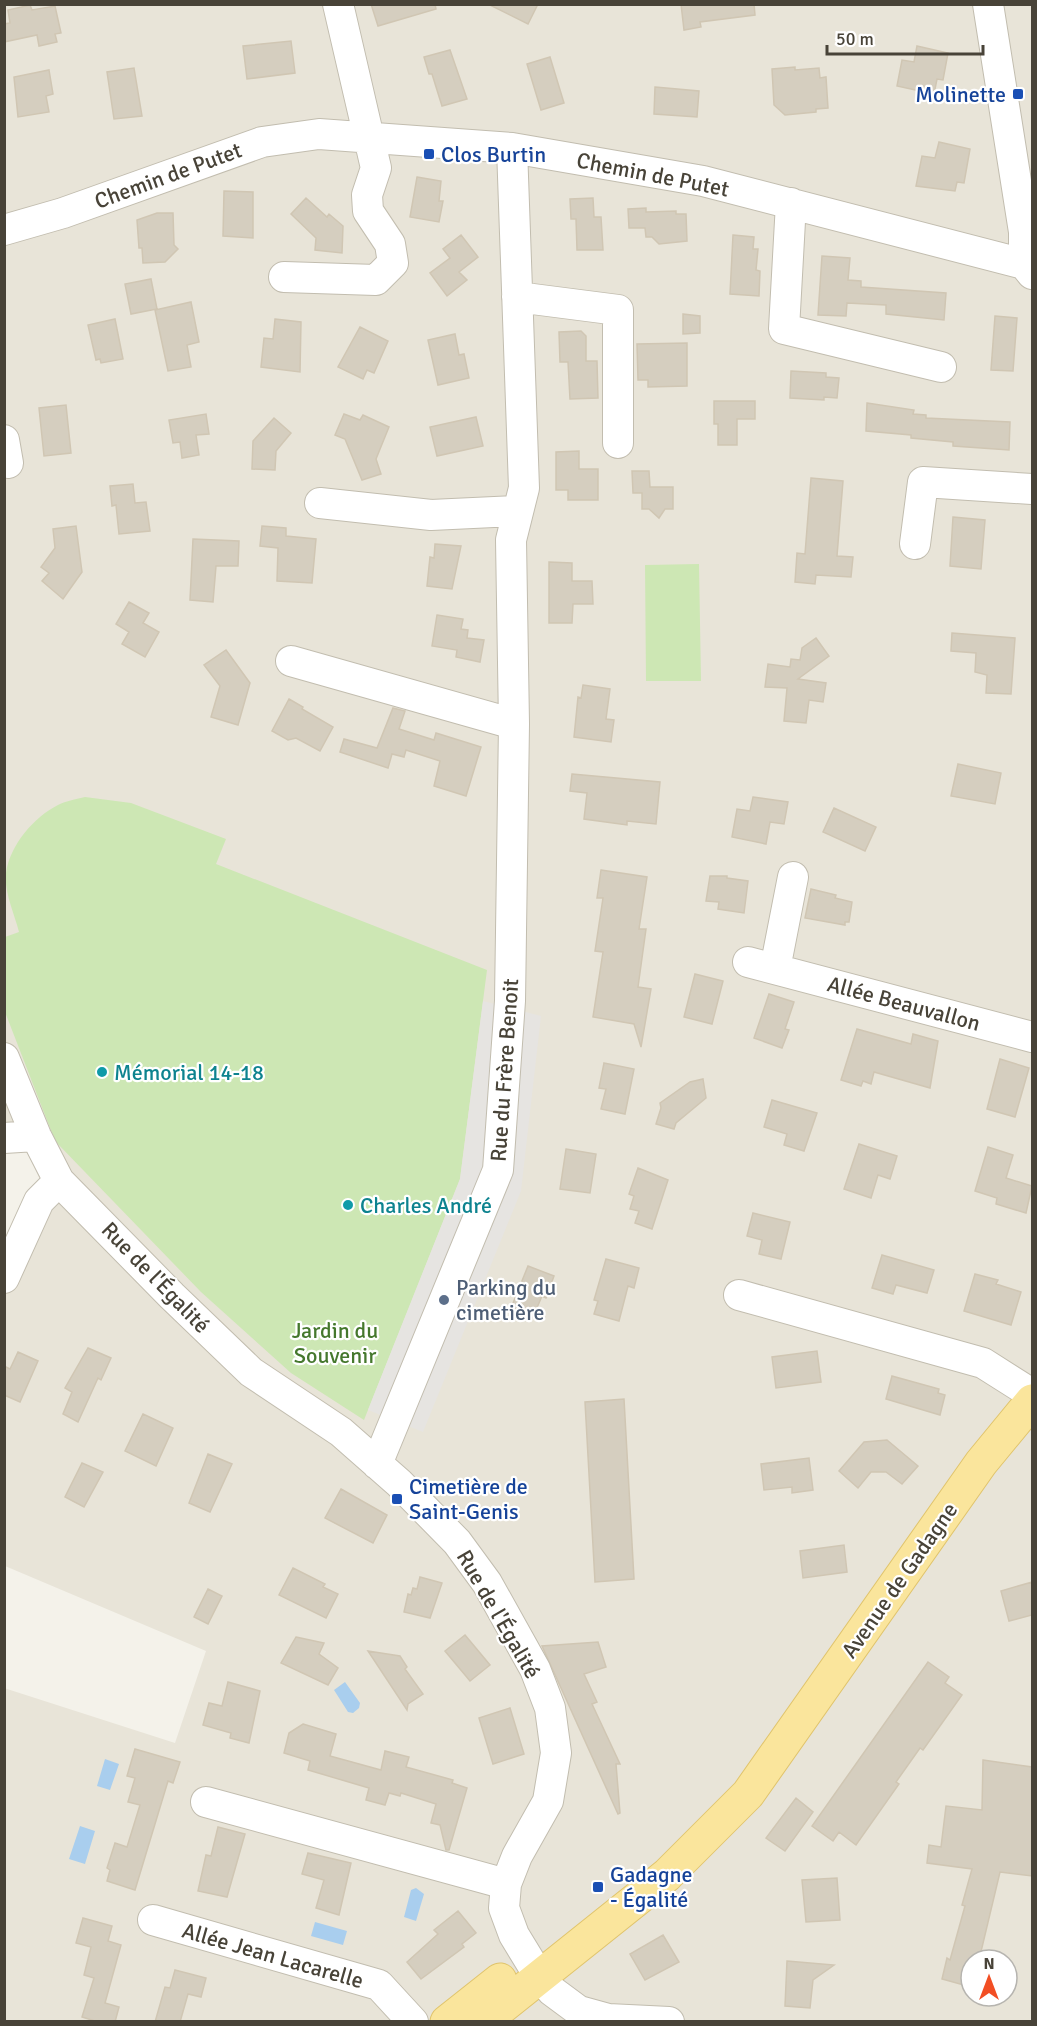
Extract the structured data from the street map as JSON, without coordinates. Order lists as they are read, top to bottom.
{
  "streets": {
    "main road": ["Avenue de Gadagne"],
    "street": [
      "Chemin de Putet",
      "Allée Beauvallon",
      "Rue du Frère Benoit",
      "Rue de l'Égalité",
      "Allée Jean Lacarelle"
    ]
  },
  "crossings": [
    ["Chemin de Putet", "Rue du Frère Benoit"],
    ["Rue du Frère Benoit", "Rue de l'Égalité"],
    ["Rue de l'Égalité", "Avenue de Gadagne"]
  ],
  "parks": ["Jardin du Souvenir"],
  "places": {
    "transit": [
      "Molinette",
      "Clos Burtin",
      "Cimetière de Saint-Genis",
      "Gadagne - Égalité"
    ],
    "other": ["Mémorial 14-18", "Charles André", "Parking du cimetière"]
  },
  "scale_bar": "50 m",
  "north": "top"
}
